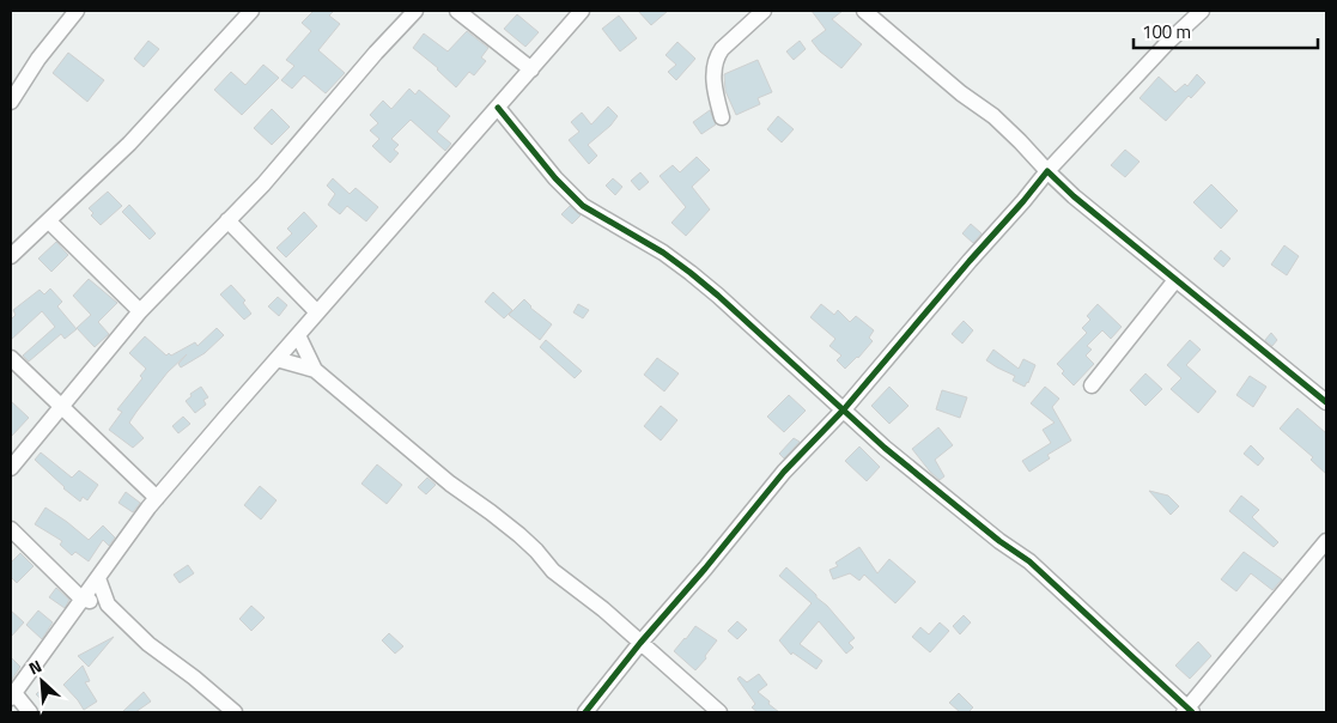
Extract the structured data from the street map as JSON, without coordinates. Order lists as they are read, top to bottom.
{
  "scale_bar": "100 m",
  "north": "top left"
}
